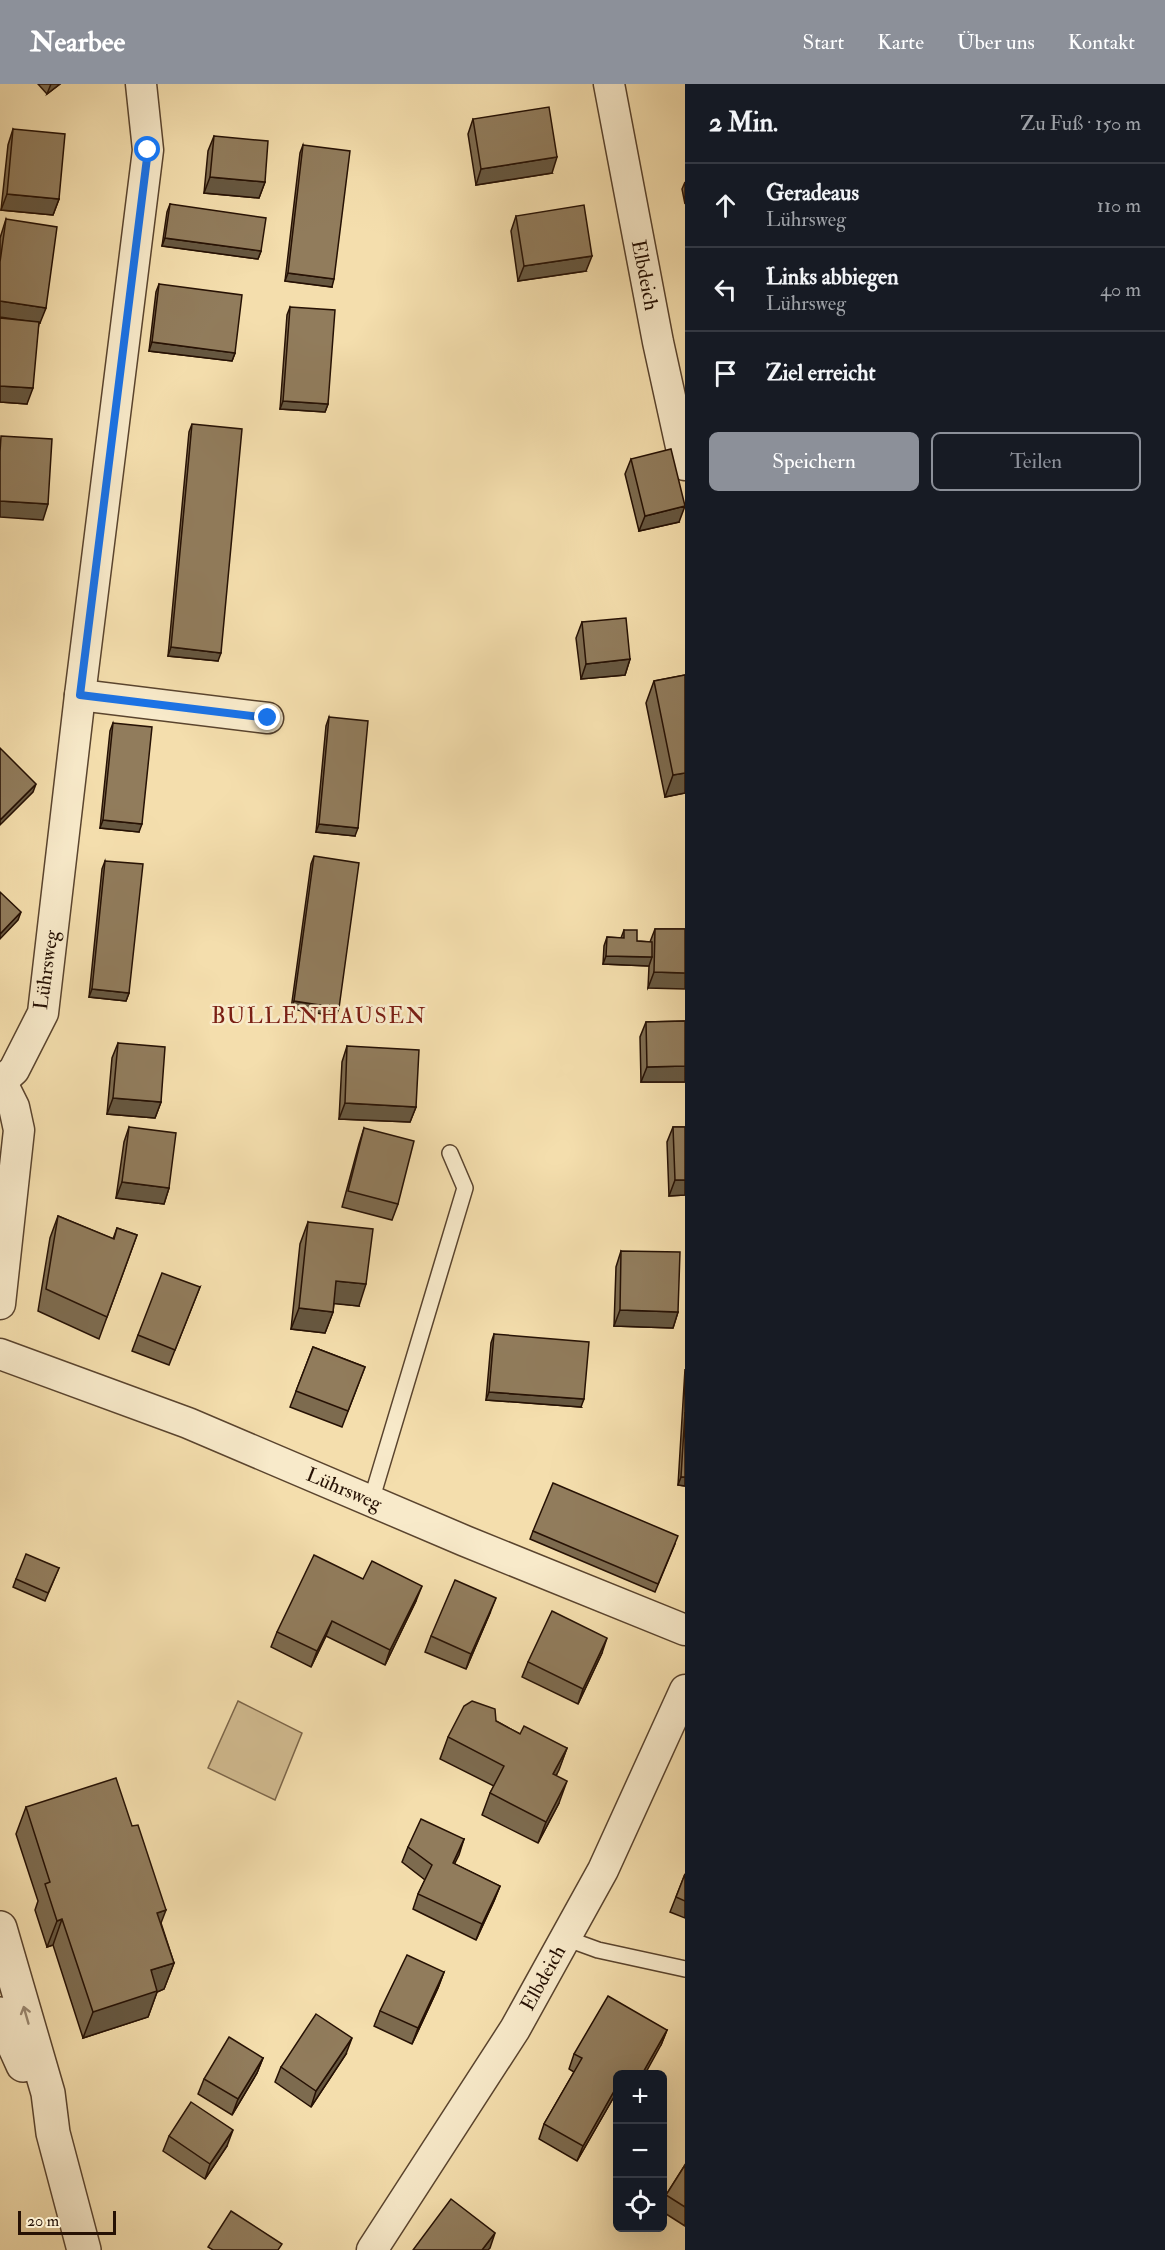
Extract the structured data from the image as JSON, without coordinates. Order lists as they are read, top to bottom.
{
  "streets": {
    "street": ["Elbdeich", "Lührsweg"]
  },
  "districts": ["BULLENHAUSEN"],
  "scale_bar": "20 m",
  "page": {
    "header": "Nearbee",
    "nav": [
      "Start",
      "Karte",
      "Über uns",
      "Kontakt"
    ],
    "heading": ["2 Min.", "Zu Fuß · 150 m"],
    "list": [
      ["Geradeaus", "Lührsweg", "110 m"],
      ["Links abbiegen", "Lührsweg", "40 m"],
      "Ziel erreicht"
    ],
    "buttons": ["Speichern", "Teilen"],
    "map_buttons": ["+", "−"],
    "scale": "20 m"
  }
}
